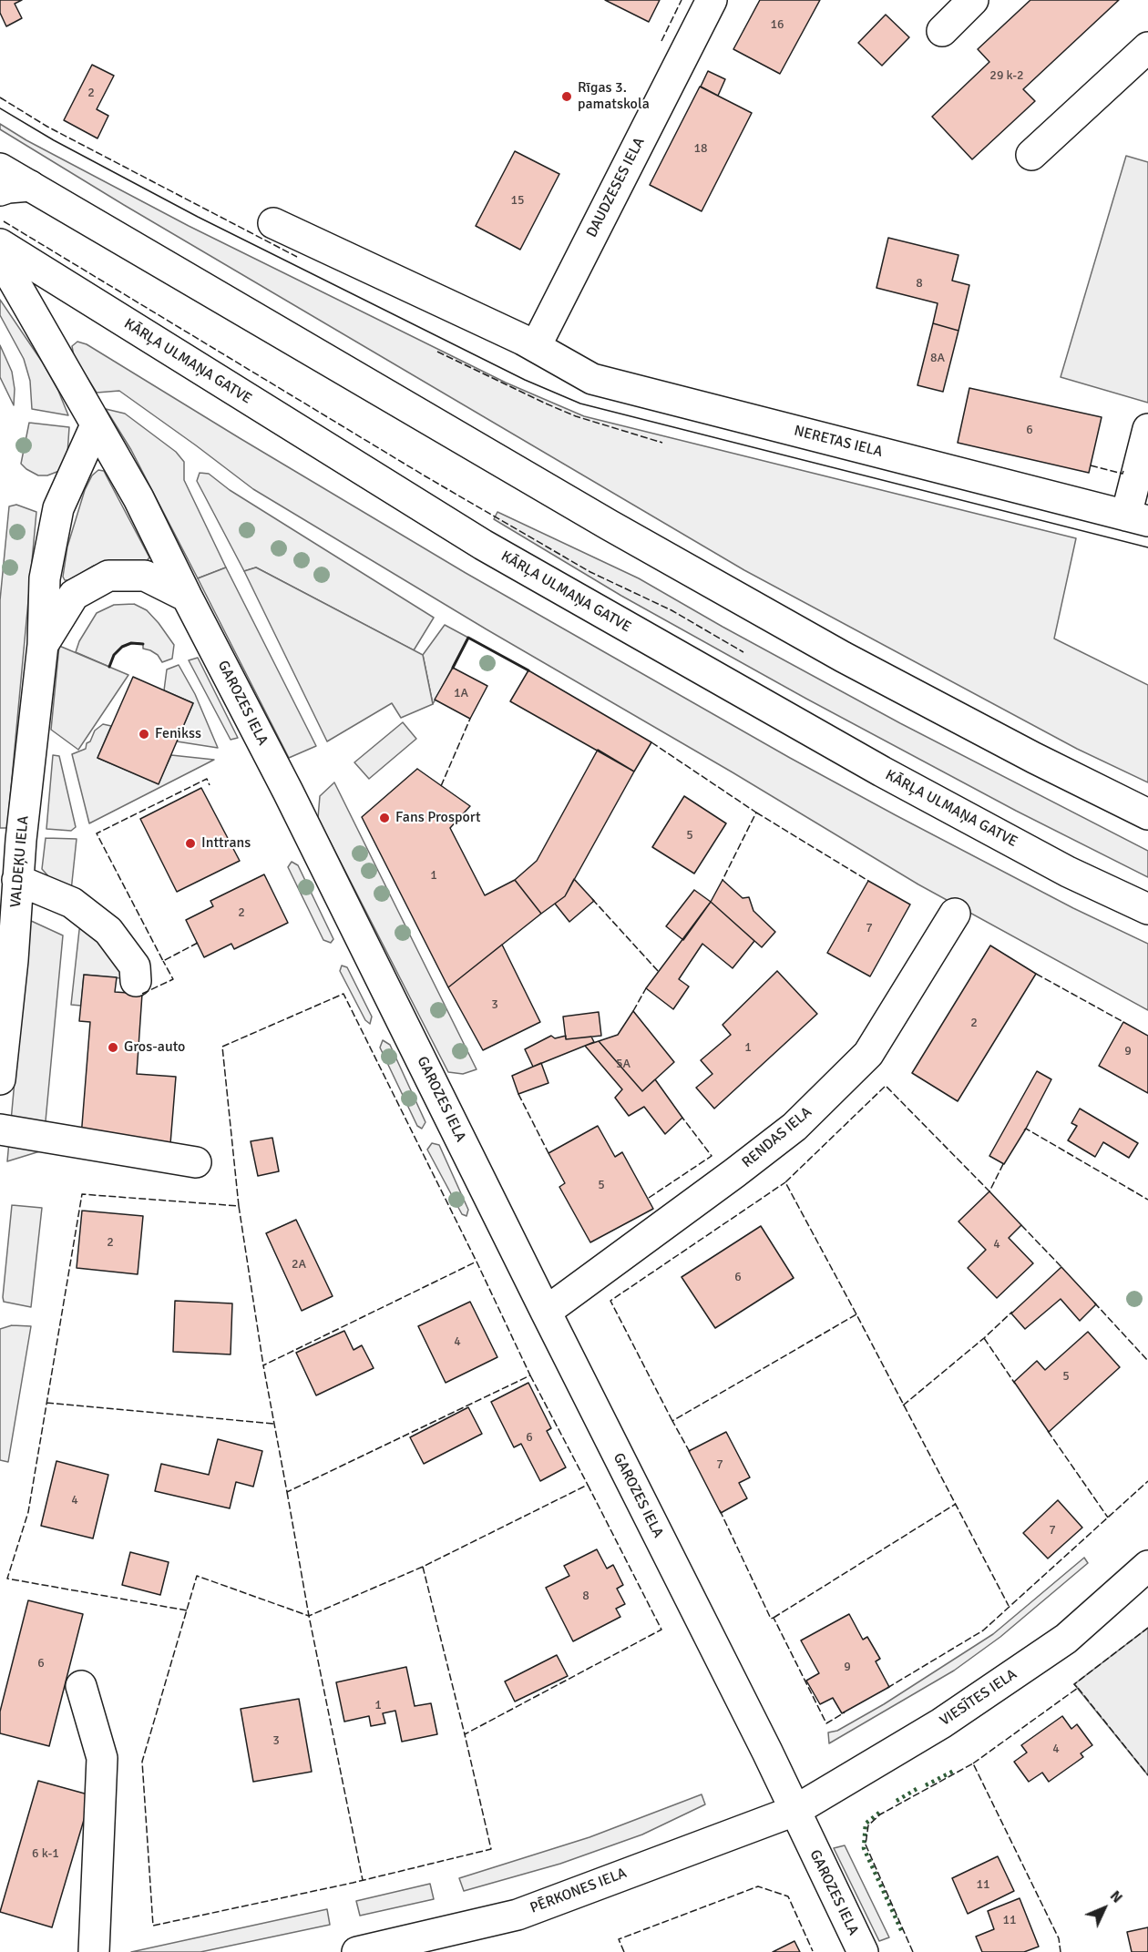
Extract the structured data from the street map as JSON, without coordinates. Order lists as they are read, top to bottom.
{
  "streets": {
    "main road": [
      "DAUDZESES IELA",
      "KĀRĻA ULMAŅA GATVE",
      "NERETAS IELA",
      "GAROZES IELA",
      "VALDEĶU IELA",
      "RENDAS IELA",
      "VIESĪTES IELA",
      "PĒRKONES IELA"
    ]
  },
  "crossings": [
    ["DAUDZESES IELA", "NERETAS IELA"],
    ["GAROZES IELA", "VALDEĶU IELA"],
    ["GAROZES IELA", "RENDAS IELA"],
    ["GAROZES IELA", "VIESĪTES IELA"],
    ["GAROZES IELA", "PĒRKONES IELA"],
    ["VIESĪTES IELA", "PĒRKONES IELA"]
  ],
  "places": [
    "Rīgas 3. pamatskola",
    "Fenikss",
    "Fans Prosport",
    "Inttrans",
    "Gros-auto"
  ],
  "house_numbers": [
    "16",
    "29 k-2",
    "2",
    "18",
    "15",
    "8",
    "8A",
    "6",
    "1A",
    "5",
    "1",
    "2",
    "7",
    "3",
    "2",
    "1",
    "9",
    "5A",
    "5",
    "2",
    "4",
    "2A",
    "6",
    "4",
    "5",
    "6",
    "7",
    "4",
    "7",
    "8",
    "6",
    "9",
    "1",
    "3",
    "4",
    "6 k-1",
    "11",
    "11"
  ],
  "north": "top right"
}
